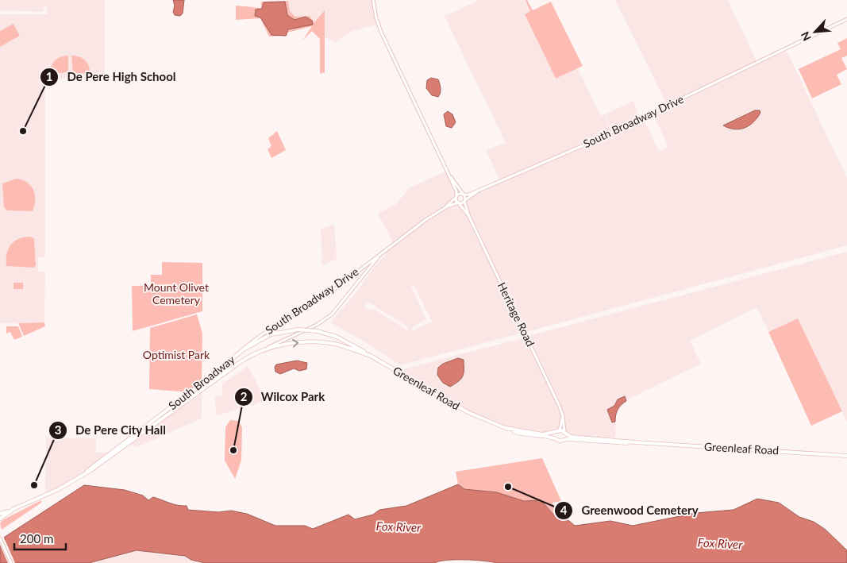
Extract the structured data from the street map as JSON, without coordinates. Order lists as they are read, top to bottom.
{
  "streets": {
    "main road": [
      "South Broadway Drive",
      "Heritage Road",
      "South Broadway",
      "Greenleaf Road"
    ]
  },
  "crossings": [
    ["South Broadway Drive", "Heritage Road"],
    ["South Broadway Drive", "South Broadway"],
    ["Heritage Road", "Greenleaf Road"],
    ["South Broadway", "Greenleaf Road"]
  ],
  "water": ["Fox River"],
  "parks": ["Mount Olivet Cemetery", "Optimist Park"],
  "places": [
    "De Pere High School",
    "Wilcox Park",
    "De Pere City Hall",
    "Greenwood Cemetery"
  ],
  "scale_bar": "200 m",
  "north": "bottom left"
}
